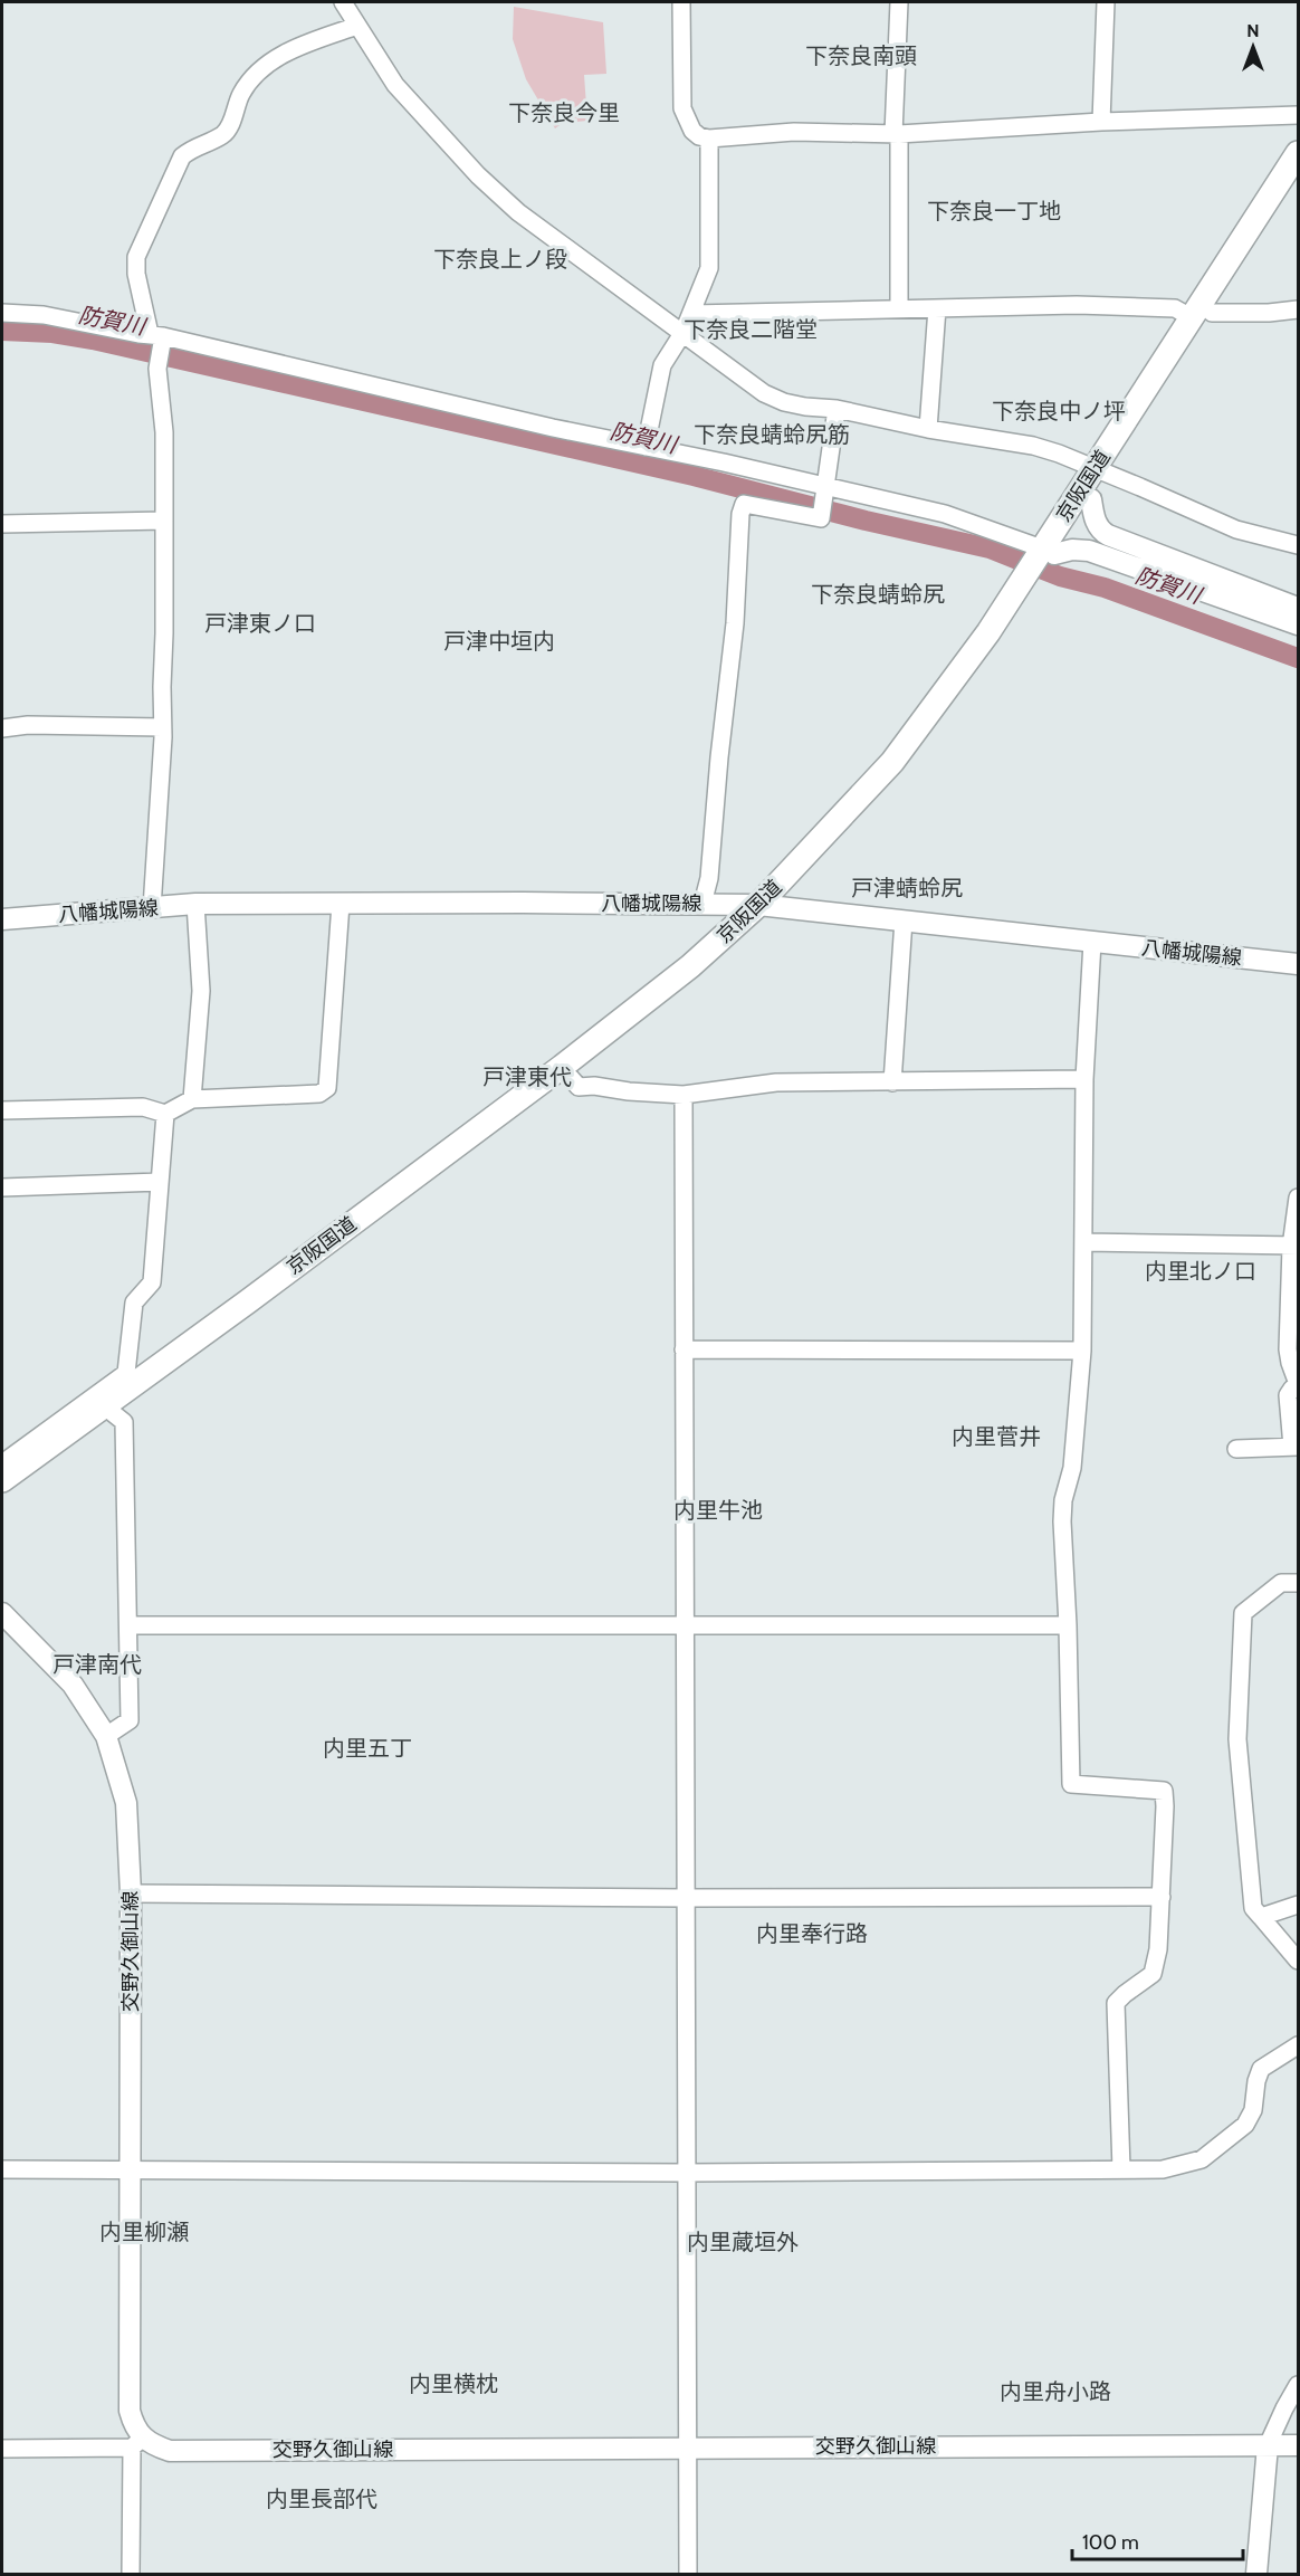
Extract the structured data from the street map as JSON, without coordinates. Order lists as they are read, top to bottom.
{
  "streets": {
    "highway": ["京阪国道"],
    "main road": ["八幡城陽線", "交野久御山線"]
  },
  "crossings": [
    ["京阪国道", "八幡城陽線"]
  ],
  "districts": [
    "下奈良南頭",
    "下奈良今里",
    "下奈良一丁地",
    "下奈良上ノ段",
    "下奈良二階堂",
    "下奈良中ノ坪",
    "下奈良蜻蛉尻筋",
    "下奈良蜻蛉尻",
    "戸津東ノ口",
    "戸津中垣内",
    "戸津蜻蛉尻",
    "戸津東代",
    "内里北ノ口",
    "内里菅井",
    "内里牛池",
    "戸津南代",
    "内里五丁",
    "内里奉行路",
    "内里柳瀬",
    "内里蔵垣外",
    "内里横枕",
    "内里舟小路",
    "内里長部代"
  ],
  "water": ["防賀川"],
  "scale_bar": "100 m",
  "north": "top"
}
